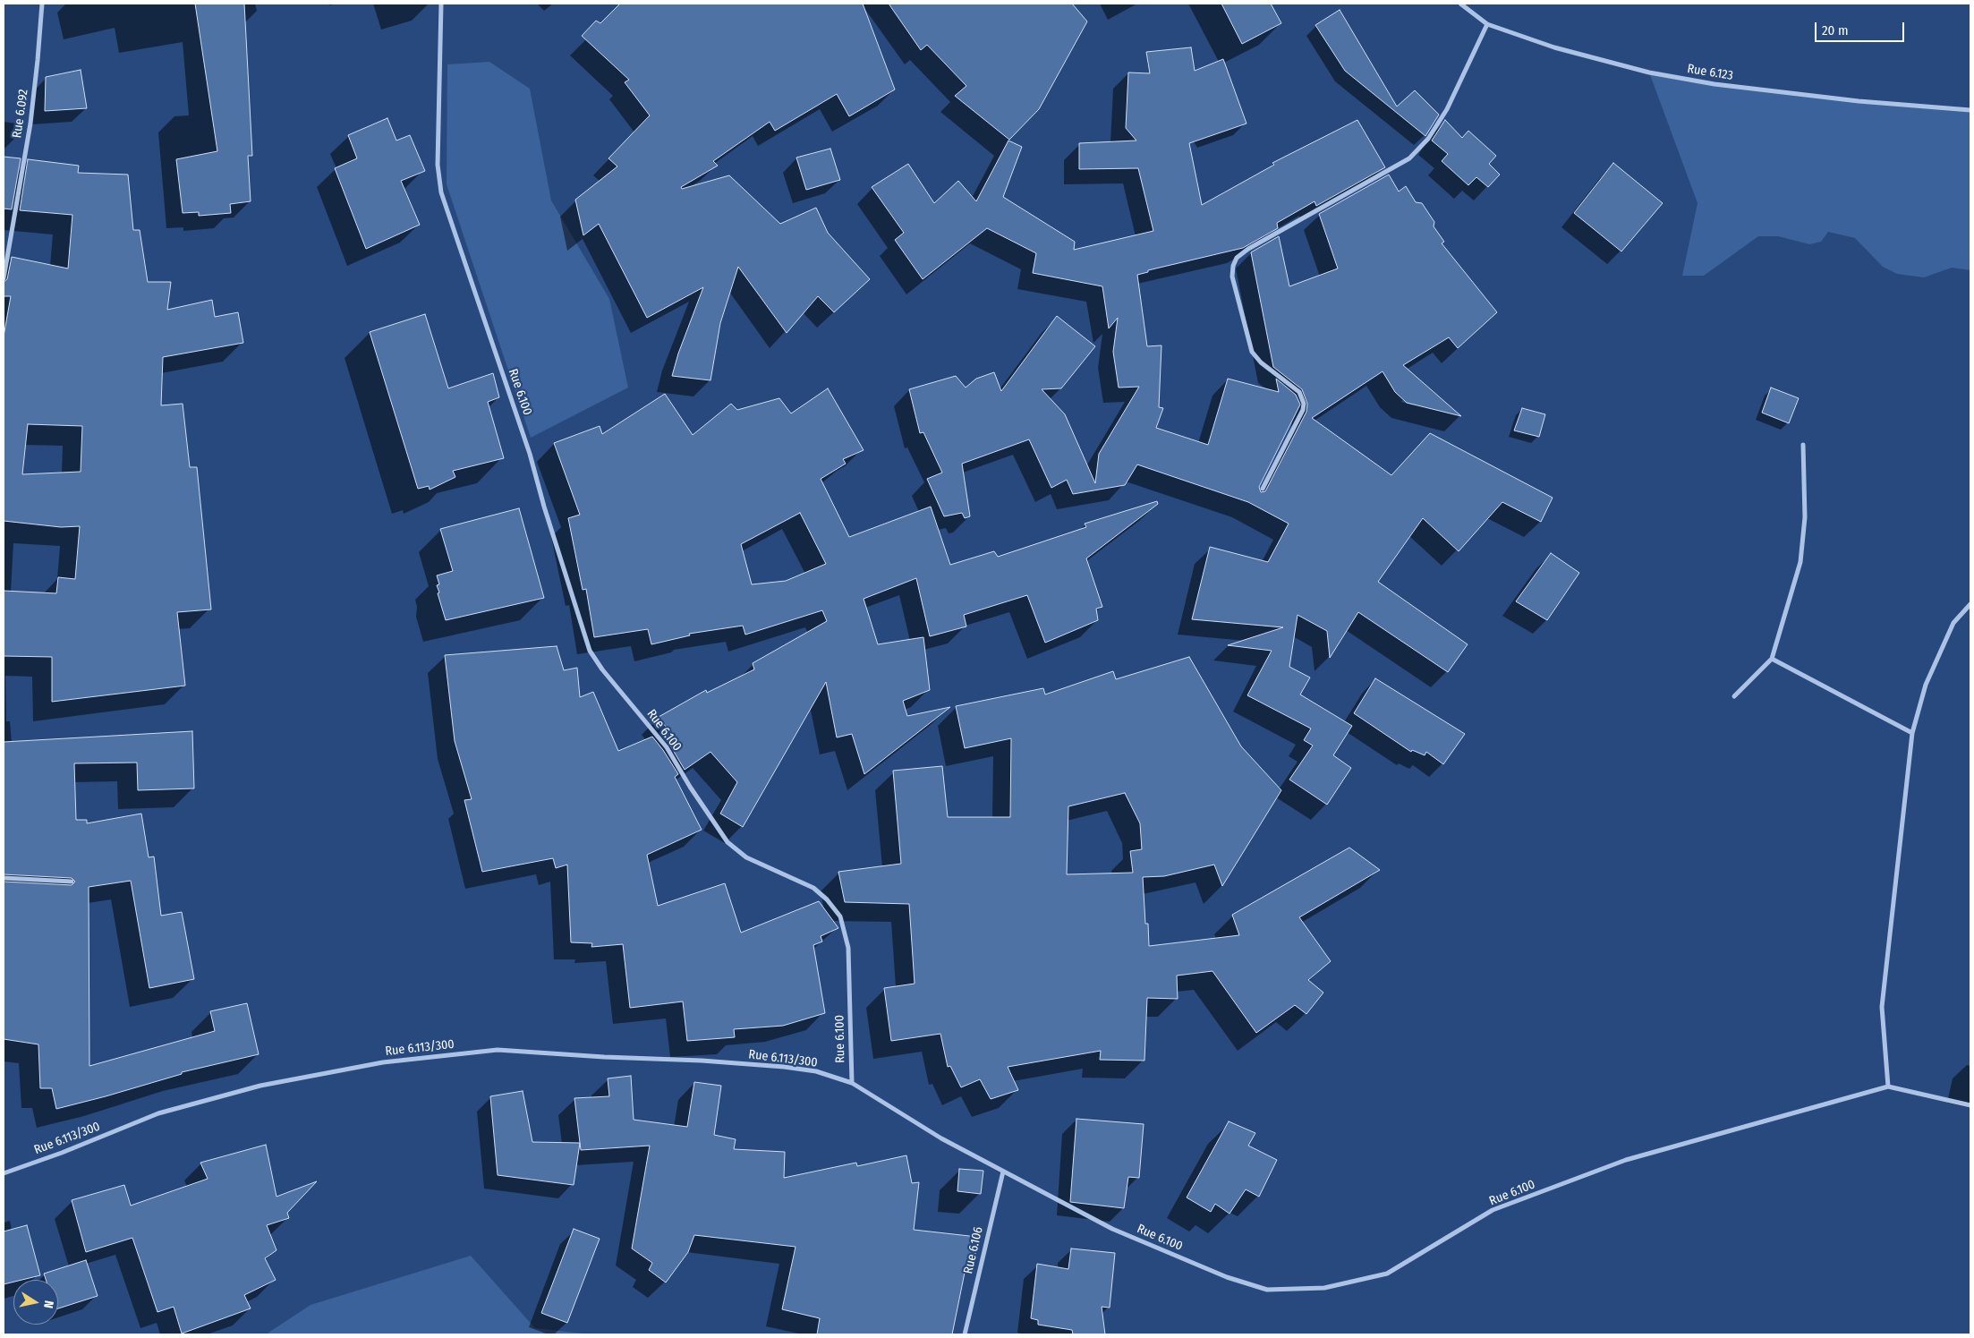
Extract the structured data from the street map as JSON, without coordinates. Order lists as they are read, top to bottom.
{
  "streets": {
    "street": [
      "Rue 6.123",
      "Rue 6.092",
      "Rue 6.100",
      "Rue 6.113/300",
      "Rue 6.106"
    ]
  },
  "crossings": [
    ["Rue 6.100", "Rue 6.113/300"],
    ["Rue 6.100", "Rue 6.106"]
  ],
  "scale_bar": "20 m",
  "north": "right"
}
